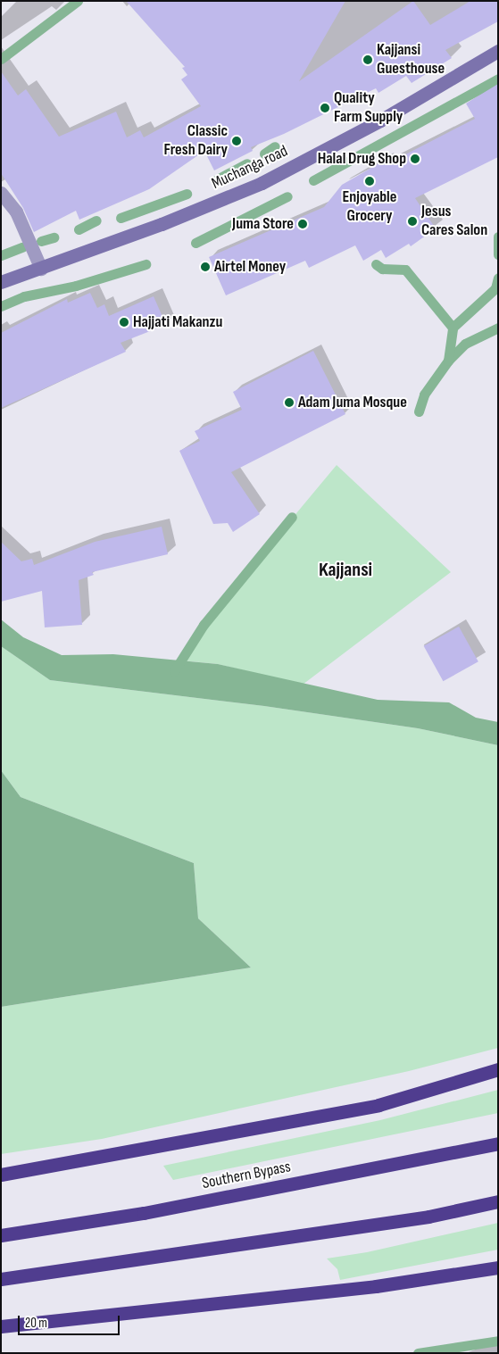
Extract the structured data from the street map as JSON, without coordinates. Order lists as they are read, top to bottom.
{
  "streets": {
    "highway": ["Southern Bypass"],
    "street": ["Muchanga road"]
  },
  "districts": ["Kajjansi"],
  "places": [
    "Kajjansi Guesthouse",
    "Quality Farm Supply",
    "Classic Fresh Dairy",
    "Halal Drug Shop",
    "Enjoyable Grocery",
    "Jesus Cares Salon",
    "Juma Store",
    "Airtel Money",
    "Hajjati Makanzu",
    "Adam Juma Mosque"
  ],
  "scale_bar": "20 m"
}
